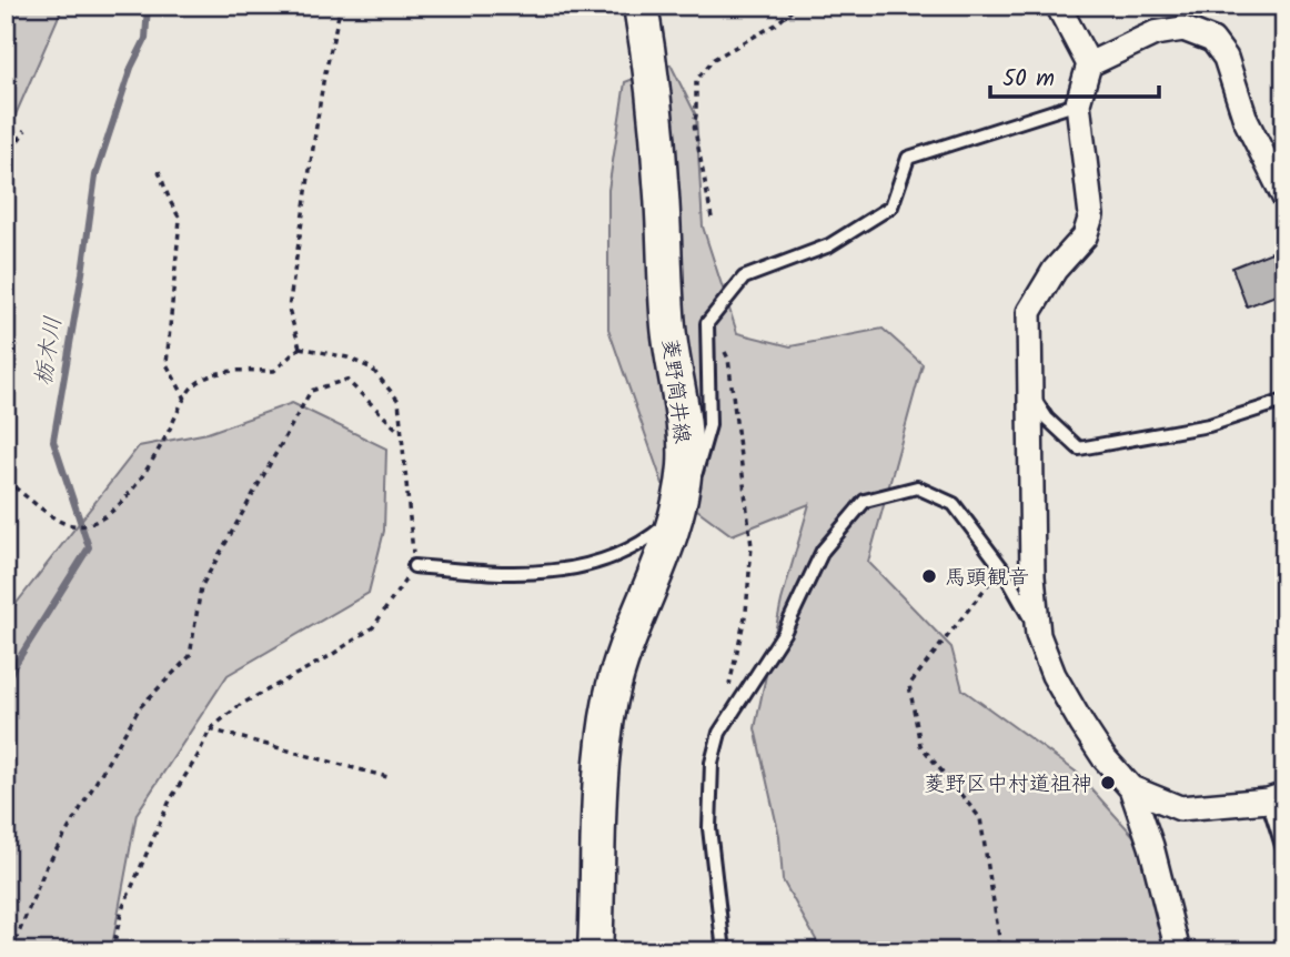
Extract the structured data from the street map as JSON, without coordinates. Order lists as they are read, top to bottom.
{
  "streets": {
    "main road": ["菱野筒井線"]
  },
  "water": ["栃木川"],
  "places": ["馬頭観音", "菱野区中村道祖神"],
  "scale_bar": "50 m"
}
